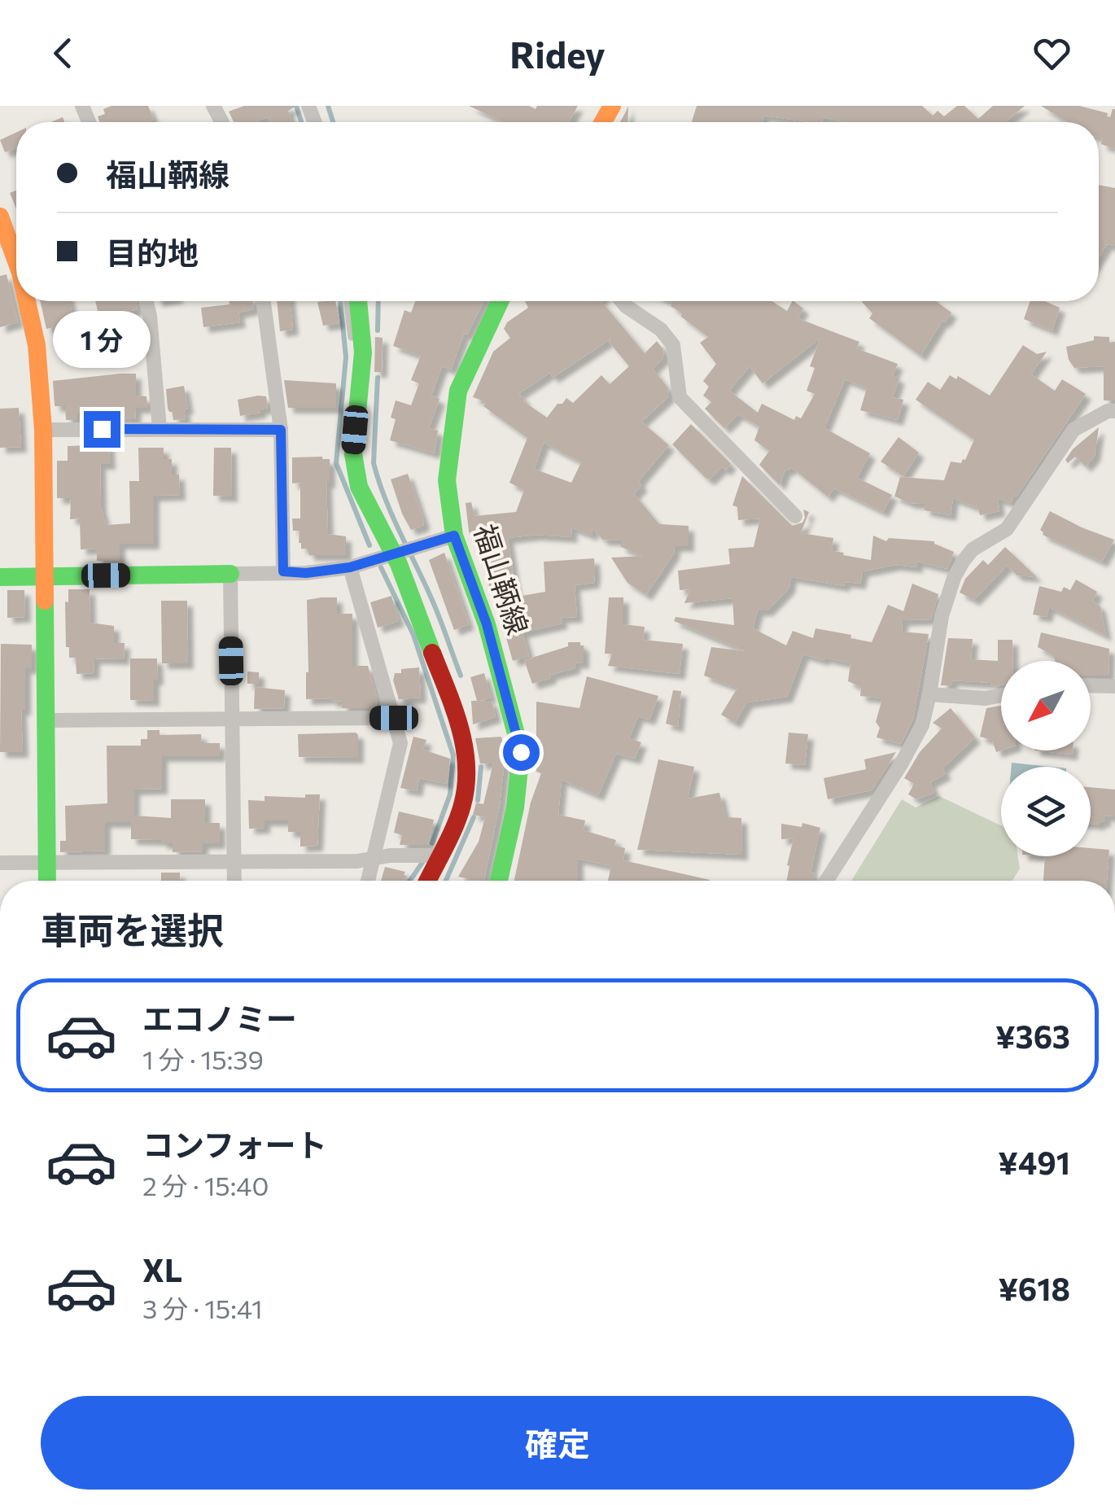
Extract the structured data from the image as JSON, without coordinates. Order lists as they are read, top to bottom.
{
  "streets": {
    "street": ["福山鞆線"]
  },
  "north": "bottom left",
  "page": {
    "header": "Ridey",
    "banner": ["福山鞆線", "目的地"],
    "bubble": "1 分",
    "heading": "車両を選択",
    "list": [
      {
        "name": "エコノミー",
        "note": "1 分 · 15:39",
        "value": "¥363"
      },
      {
        "name": "コンフォート",
        "note": "2 分 · 15:40",
        "value": "¥491"
      },
      {
        "name": "XL",
        "note": "3 分 · 15:41",
        "value": "¥618"
      }
    ],
    "buttons": "確定"
  }
}
